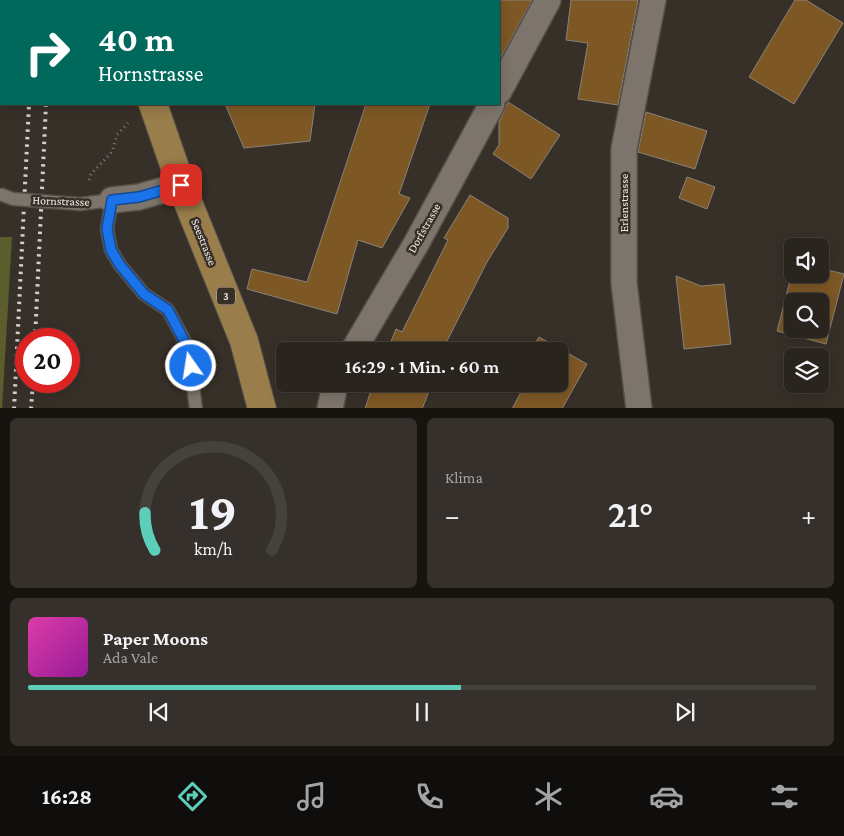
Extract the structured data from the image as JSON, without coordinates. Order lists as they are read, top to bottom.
{
  "streets": {
    "main road": ["Seestrasse", "3"],
    "street": ["Hornstrasse", "Erlenstrasse", "Dorfstrasse"]
  },
  "crossings": [
    ["Hornstrasse", "Seestrasse"]
  ],
  "page": {
    "turn": ["40 m", "Hornstrasse"],
    "limit": "20",
    "trip": "16:29 · 1 Min. · 60 m",
    "tile": "Klima",
    "heat": ["−", "21°", "+"],
    "song": ["Paper Moons", "Ada Vale"],
    "tabs": "16:28",
    "gauge": ["19", "km/h"]
  }
}
